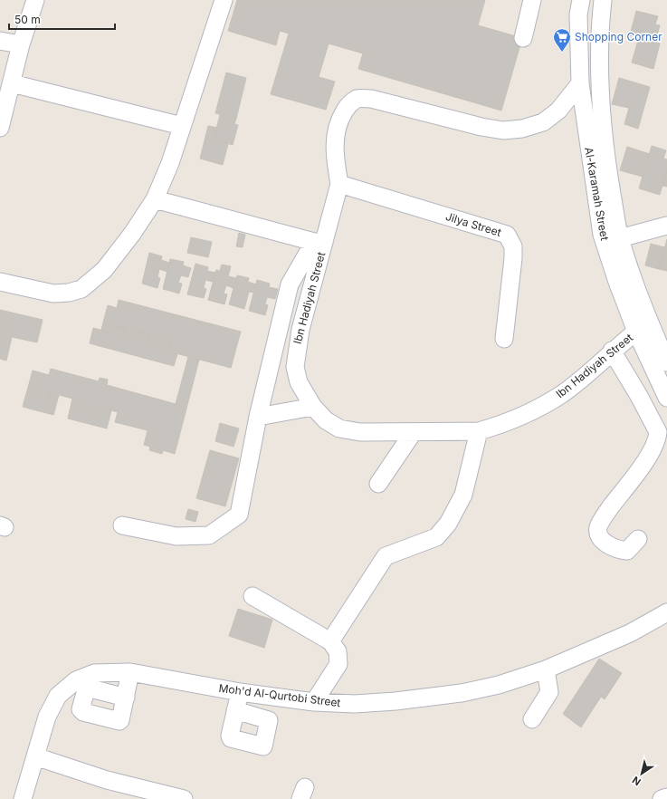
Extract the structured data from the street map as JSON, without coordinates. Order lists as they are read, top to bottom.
{
  "streets": {
    "street": [
      "Al-Karamah Street",
      "Jilya Street",
      "Ibn Hadiyah Street",
      "Moh'd Al-Qurtobi Street"
    ]
  },
  "crossings": [
    ["Al-Karamah Street", "Ibn Hadiyah Street"],
    ["Jilya Street", "Ibn Hadiyah Street"]
  ],
  "places": {
    "supermarket": ["Shopping Corner"]
  },
  "scale_bar": "50 m",
  "north": "bottom left"
}
